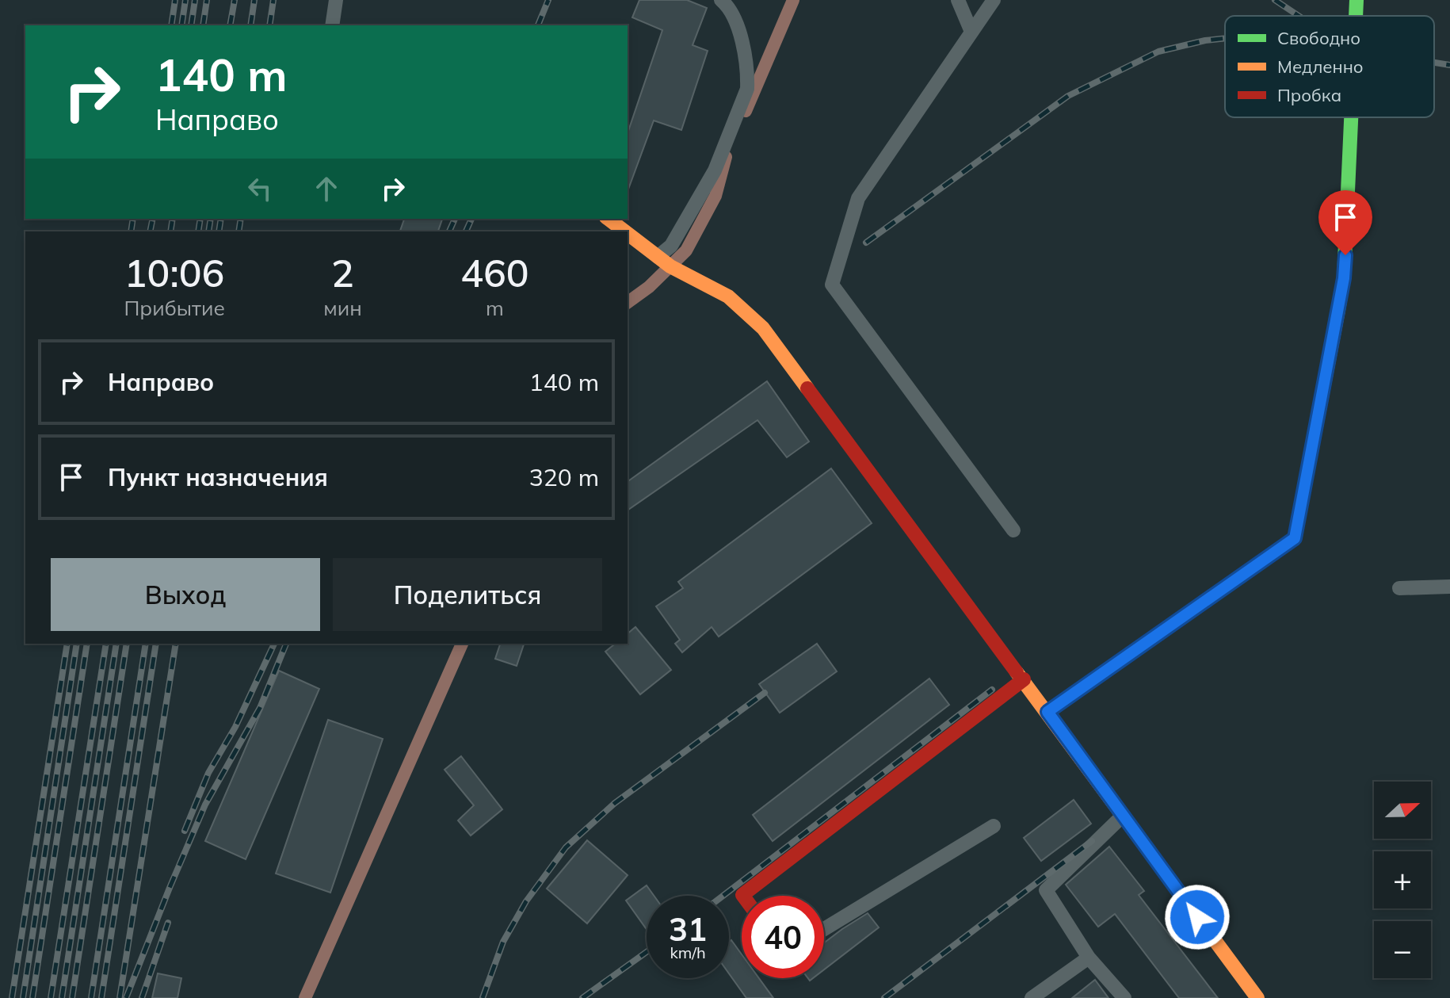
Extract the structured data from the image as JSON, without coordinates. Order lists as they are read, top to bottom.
{
  "legend": ["Свободно", "Медленно", "Пробка"],
  "north": "right",
  "page": {
    "turn": ["140 m", "Направо"],
    "eta": [
      "10:06",
      "Прибытие",
      "2",
      "мин",
      "460",
      "m"
    ],
    "list": [
      {
        "name": "Направо",
        "value": "140 m"
      },
      {
        "name": "Пункт назначения",
        "value": "320 m"
      }
    ],
    "buttons": ["Выход", "Поделиться"],
    "map_buttons": ["+", "−"],
    "speed": "31 km/h",
    "limit": "40"
  }
}
